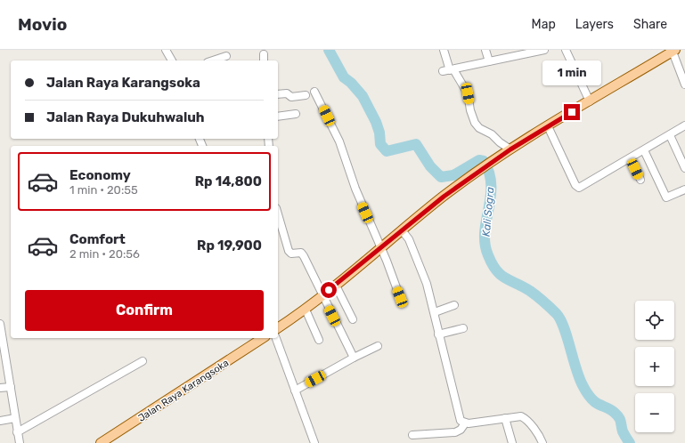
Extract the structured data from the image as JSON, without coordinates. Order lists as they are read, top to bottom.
{
  "streets": {
    "main road": ["Jalan Raya Karangsoka"]
  },
  "water": ["Kali Sogra"],
  "page": {
    "header": "Movio",
    "nav": ["Map", "Layers", "Share"],
    "bubble": "1 min",
    "banner": ["Jalan Raya Karangsoka", "Jalan Raya Dukuhwaluh"],
    "list": [
      {
        "name": "Economy",
        "note": "1 min · 20:55",
        "value": "Rp 14,800"
      },
      {
        "name": "Comfort",
        "note": "2 min · 20:56",
        "value": "Rp 19,900"
      }
    ],
    "buttons": "Confirm",
    "map_buttons": ["+", "−"]
  }
}
